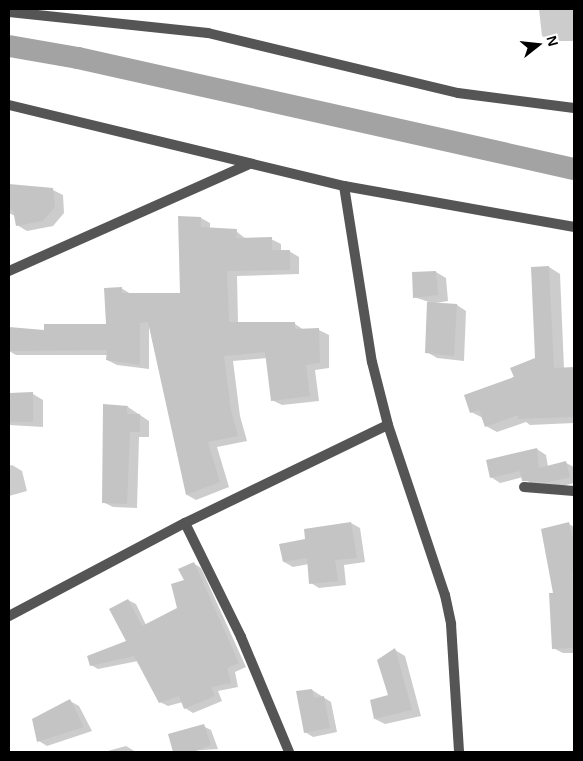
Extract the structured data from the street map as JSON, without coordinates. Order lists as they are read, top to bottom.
{
  "north": "right"
}
